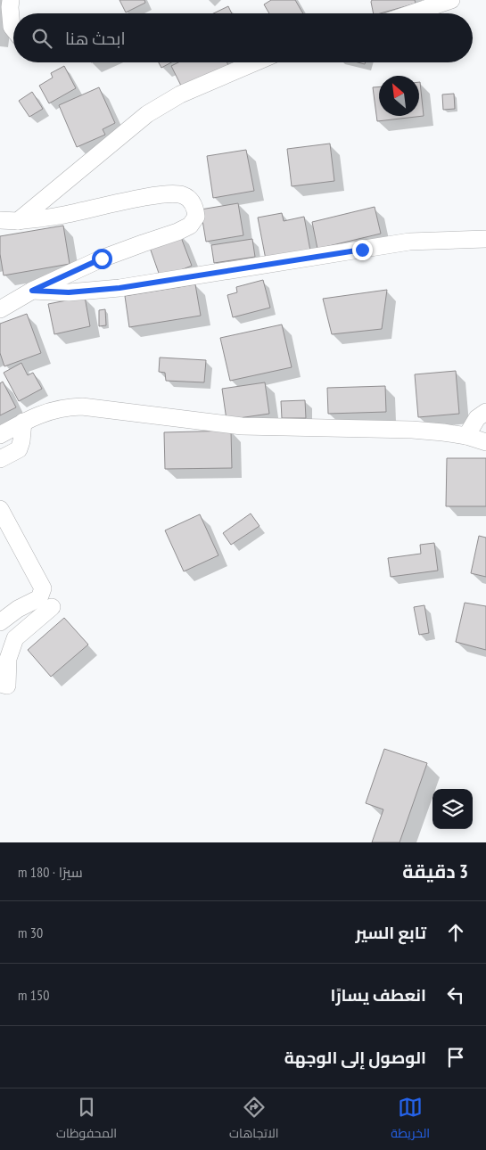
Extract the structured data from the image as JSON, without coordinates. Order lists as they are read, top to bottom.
{
  "north": "top left",
  "page": {
    "search": "ابحث هنا",
    "heading": ["3 دقيقة", "سيرًا · 180 m"],
    "list": [
      ["تابع السير", "30 m"],
      ["انعطف يسارًا", "150 m"],
      "الوصول إلى الوجهة"
    ],
    "nav": ["الخريطة", "الاتجاهات", "المحفوظات"]
  }
}
